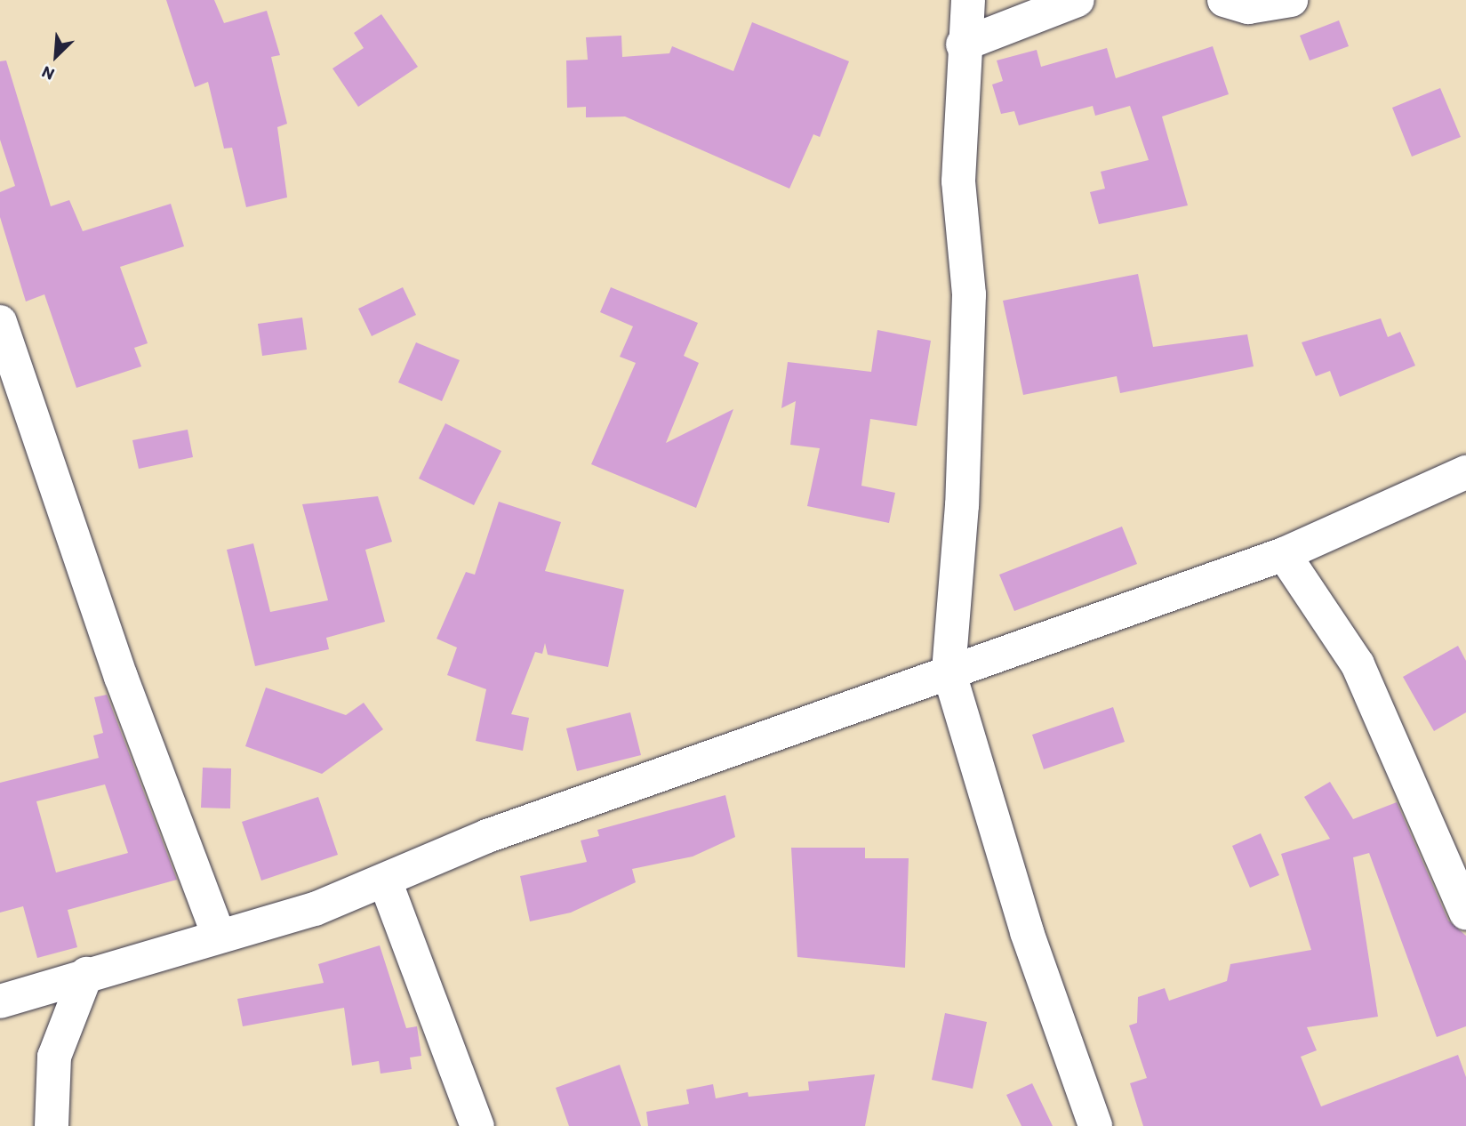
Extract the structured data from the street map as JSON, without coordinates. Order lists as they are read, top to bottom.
{
  "north": "bottom left"
}
